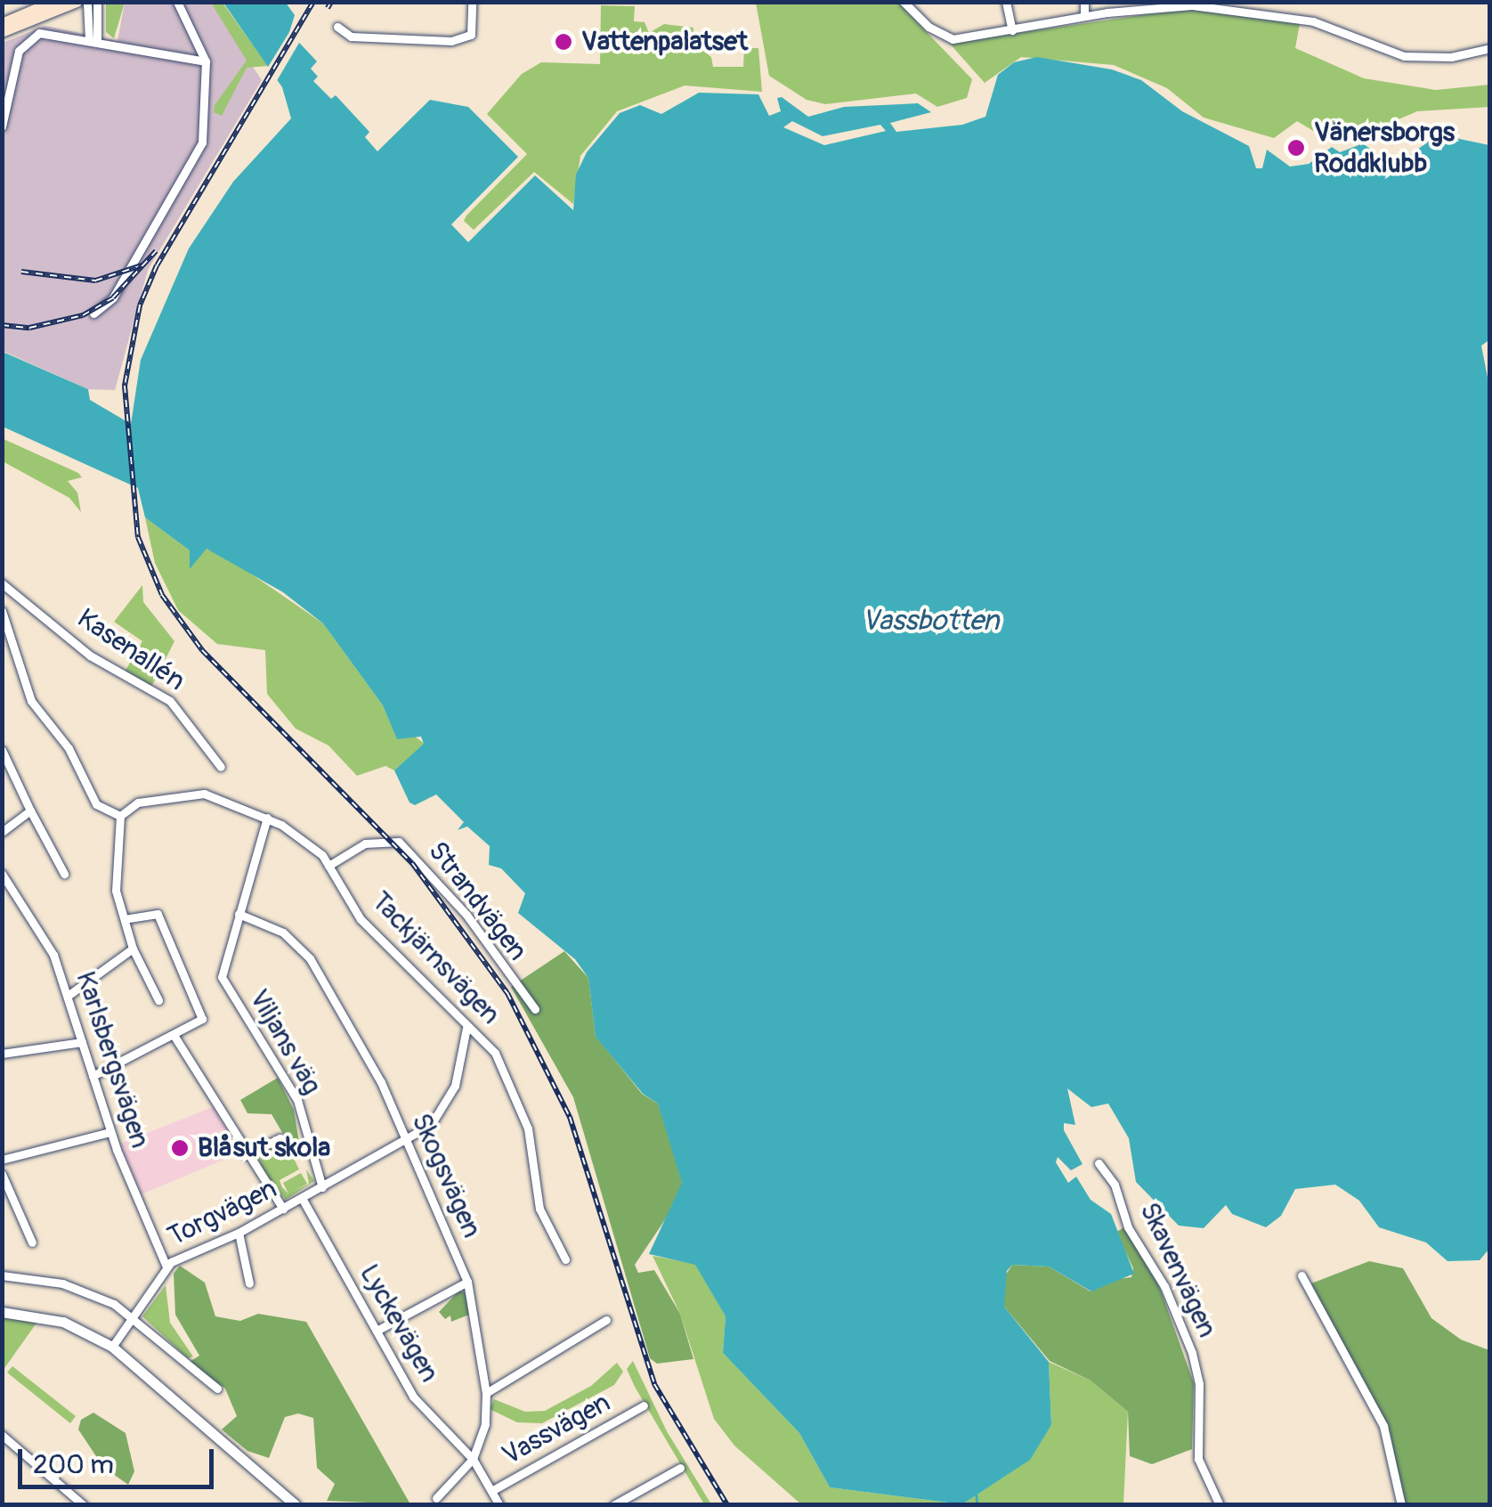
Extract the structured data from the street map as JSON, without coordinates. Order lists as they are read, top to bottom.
{
  "streets": {
    "street": [
      "Kasenallén",
      "Strandvägen",
      "Tackjärnsvägen",
      "Viljans väg",
      "Karlsbergsvägen",
      "Skogsvägen",
      "Torgvägen",
      "Skavenvägen",
      "Lyckevägen",
      "Vassvägen"
    ]
  },
  "crossings": [
    ["Strandvägen", "Tackjärnsvägen"],
    ["Tackjärnsvägen", "Viljans väg"],
    ["Tackjärnsvägen", "Torgvägen"],
    ["Viljans väg", "Skogsvägen"],
    ["Viljans väg", "Torgvägen"],
    ["Karlsbergsvägen", "Torgvägen"],
    ["Skogsvägen", "Torgvägen"],
    ["Skogsvägen", "Lyckevägen"],
    ["Torgvägen", "Lyckevägen"],
    ["Lyckevägen", "Vassvägen"]
  ],
  "water": ["Vassbotten"],
  "places": ["Vattenpalatset", "Vänersborgs Roddklubb", "Blåsut skola"],
  "scale_bar": "200 m"
}
